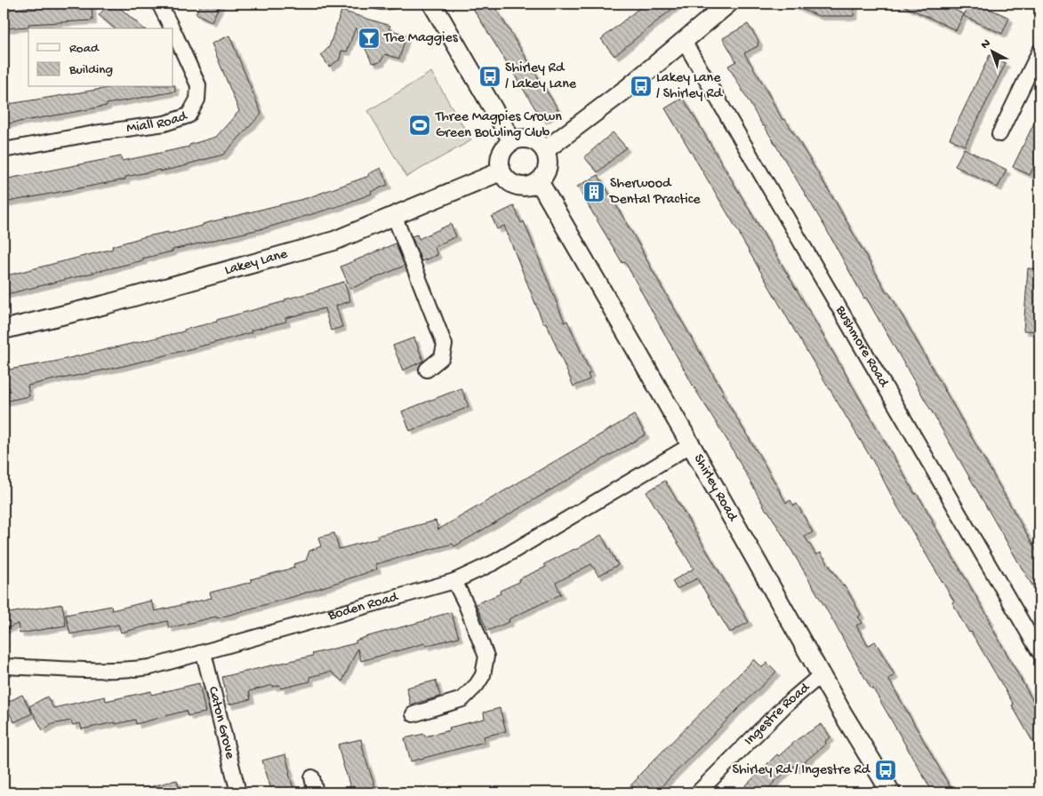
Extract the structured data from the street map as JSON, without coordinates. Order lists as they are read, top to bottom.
{
  "streets": {
    "street": [
      "Miall Road",
      "Lakey Lane",
      "Bushmore Road",
      "Shirley Road",
      "Boden Road",
      "Ingestre Road",
      "Caton Grove"
    ]
  },
  "crossings": [
    ["Lakey Lane", "Shirley Road"],
    ["Shirley Road", "Boden Road"],
    ["Shirley Road", "Ingestre Road"],
    ["Boden Road", "Caton Grove"]
  ],
  "places": {
    "bar": ["The Maggies"],
    "bus stop": ["Shirley Rd / Lakey Lane", "Lakey Lane / Shirley Rd", "Shirley Rd / Ingestre Rd"],
    "sports": ["Three Magpies Crown Green Bowling Club"],
    "building": ["Sherwood Dental Practice"]
  },
  "legend": ["Road", "Building"],
  "north": "top left"
}
